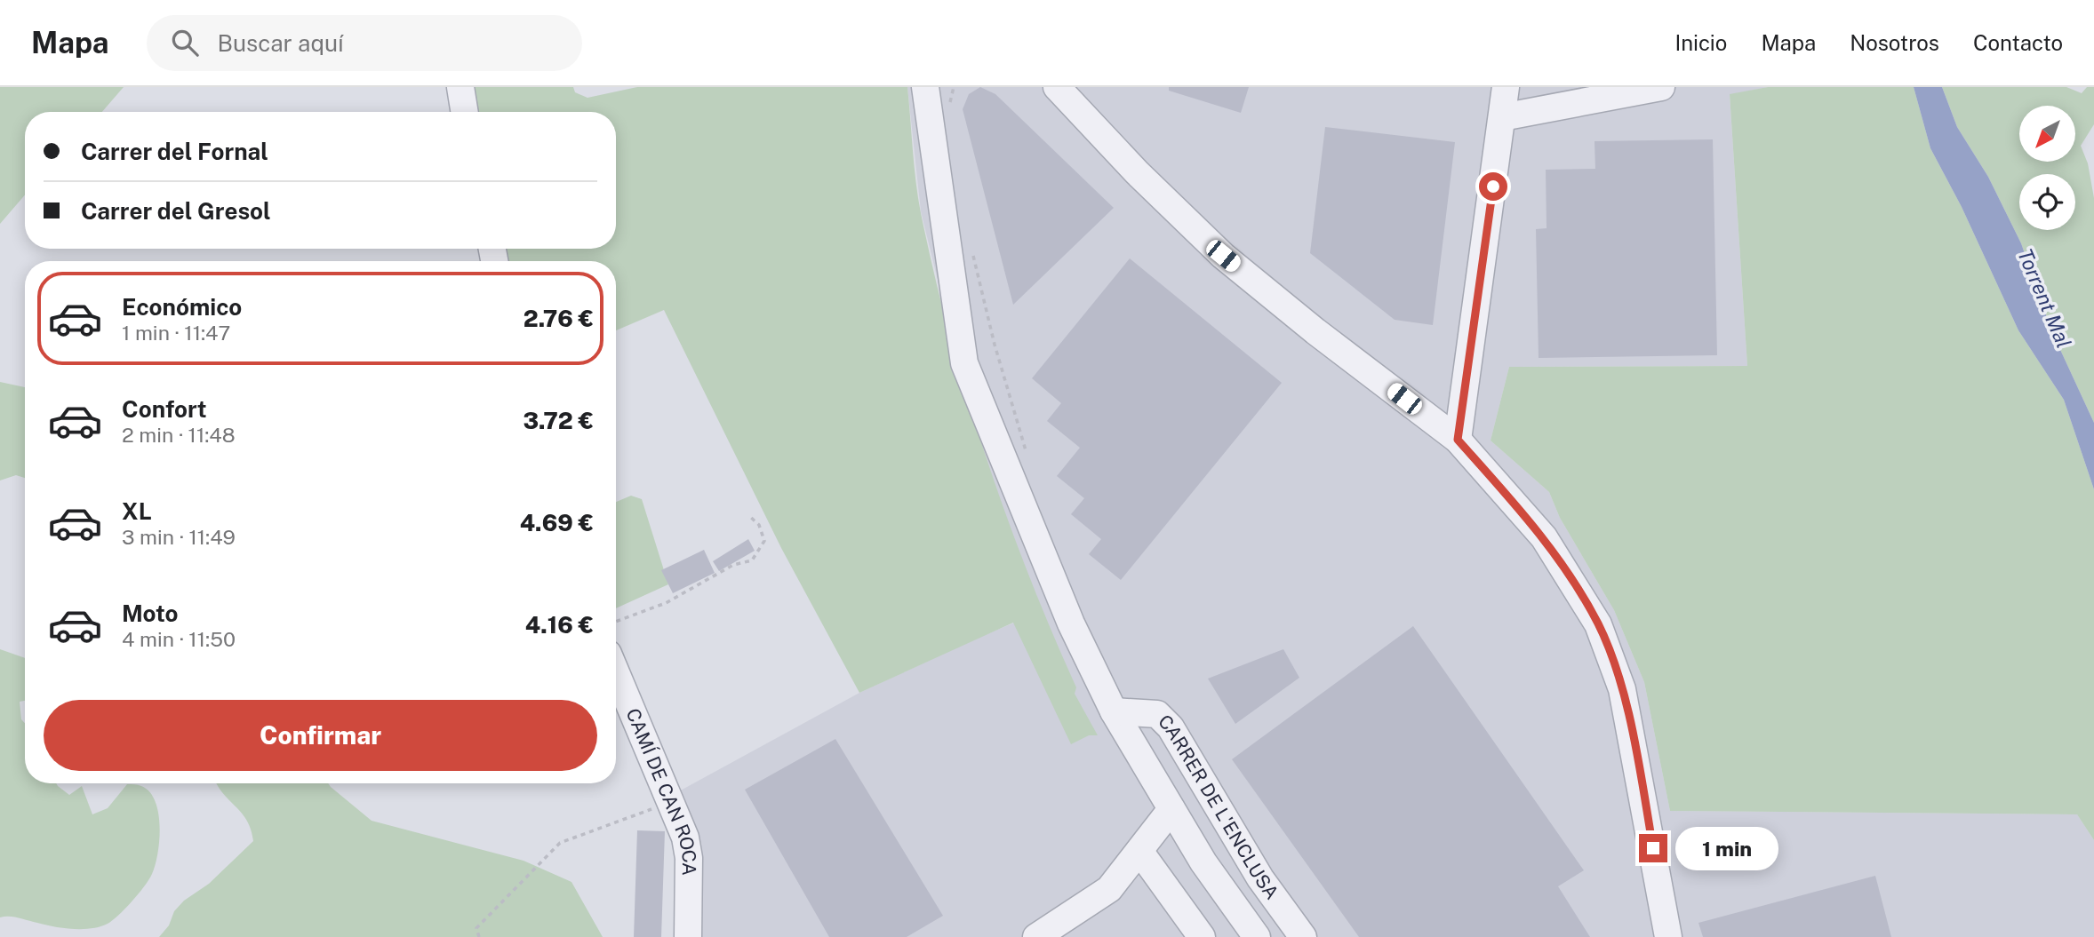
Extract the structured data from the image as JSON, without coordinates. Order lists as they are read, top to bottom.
{
  "streets": {
    "street": ["CAMÍ DE CAN ROCA", "CARRER DE L'ENCLUSA"]
  },
  "water": ["Torrent Mal"],
  "north": "bottom left",
  "page": {
    "header": "Mapa",
    "search": "Buscar aquí",
    "nav": [
      "Inicio",
      "Mapa",
      "Nosotros",
      "Contacto"
    ],
    "banner": ["Carrer del Fornal", "Carrer del Gresol"],
    "list": [
      {
        "name": "Económico",
        "note": "1 min · 11:47",
        "value": "2.76 €"
      },
      {
        "name": "Confort",
        "note": "2 min · 11:48",
        "value": "3.72 €"
      },
      {
        "name": "XL",
        "note": "3 min · 11:49",
        "value": "4.69 €"
      },
      {
        "name": "Moto",
        "note": "4 min · 11:50",
        "value": "4.16 €"
      }
    ],
    "buttons": "Confirmar",
    "bubble": "1 min"
  }
}
